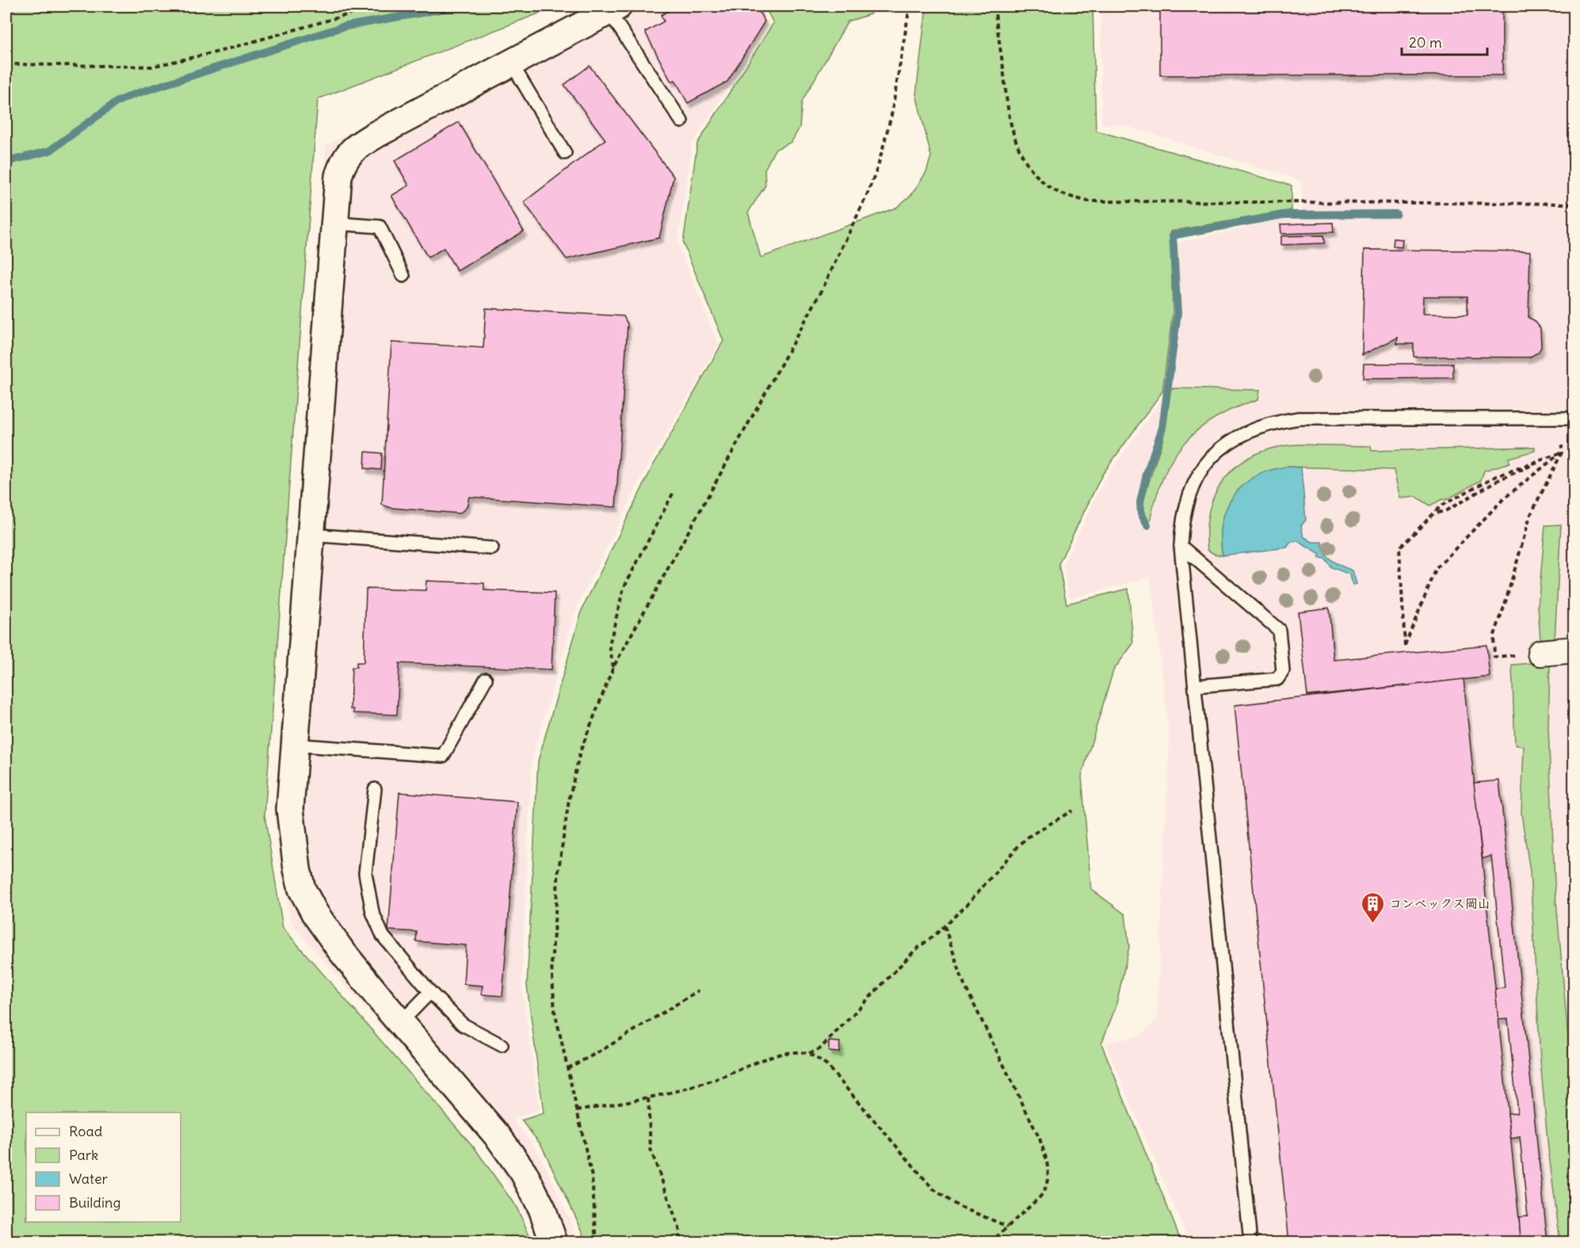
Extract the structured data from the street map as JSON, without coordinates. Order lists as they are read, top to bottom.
{
  "places": {
    "building": ["コンベックス岡山"]
  },
  "legend": [
    "Road",
    "Park",
    "Water",
    "Building"
  ],
  "scale_bar": "20 m"
}
